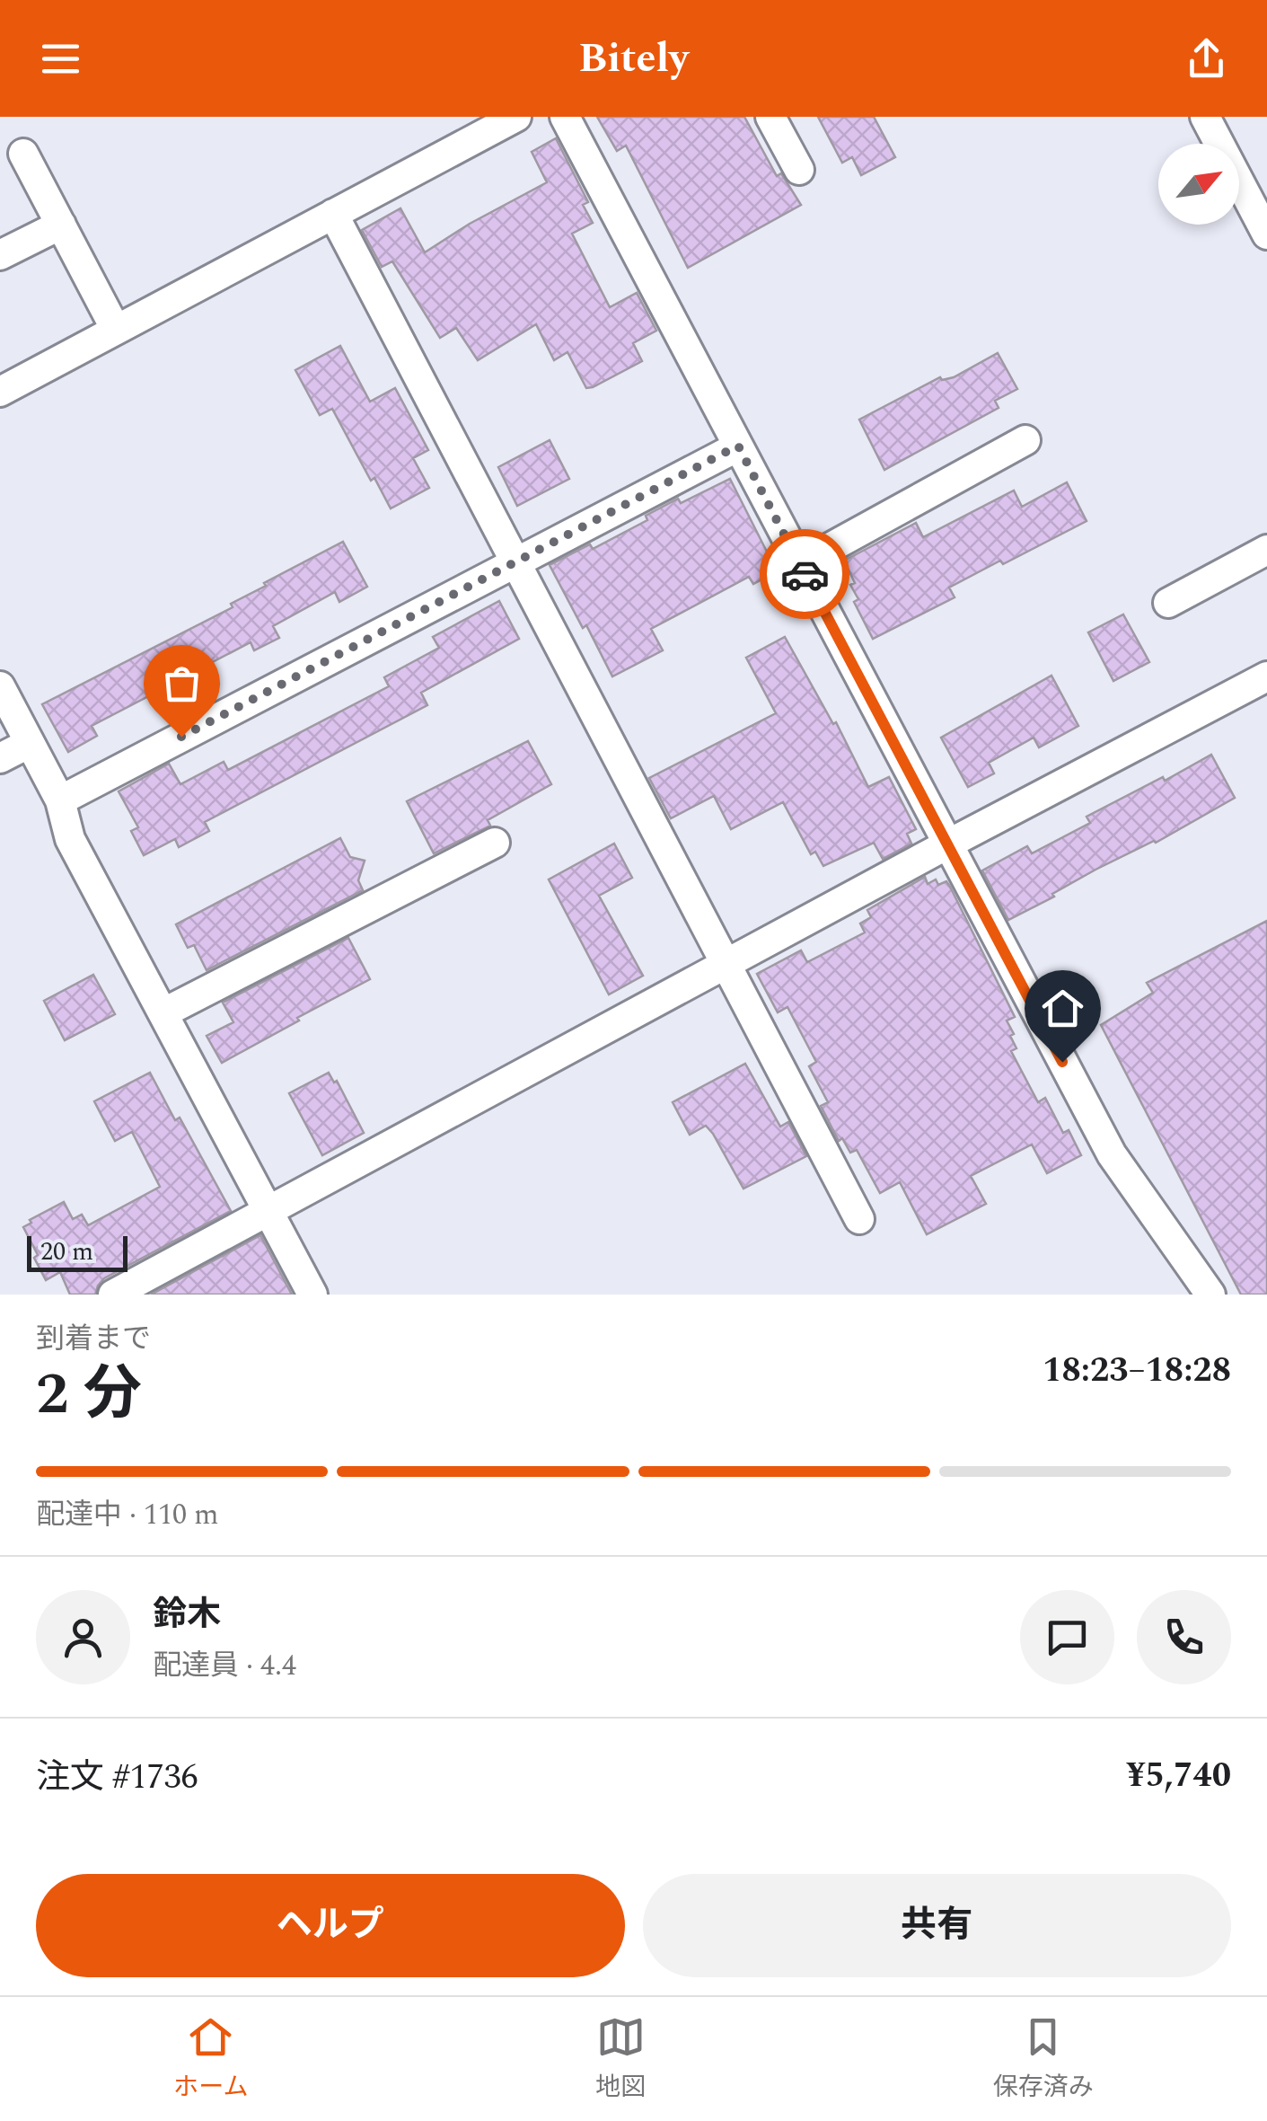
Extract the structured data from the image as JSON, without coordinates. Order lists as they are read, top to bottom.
{
  "scale_bar": "20 m",
  "north": "top right",
  "page": {
    "header": "Bitely",
    "scale": "20 m",
    "heading": ["2 分", "到着まで", "18:23–18:28"],
    "panel": [
      "鈴木",
      "配達員 · 4.4",
      "注文 #1736",
      "¥5,740"
    ],
    "bar": "配達中 · 110 m",
    "buttons": ["ヘルプ", "共有"],
    "tabs": ["ホーム", "地図", "保存済み"]
  }
}
